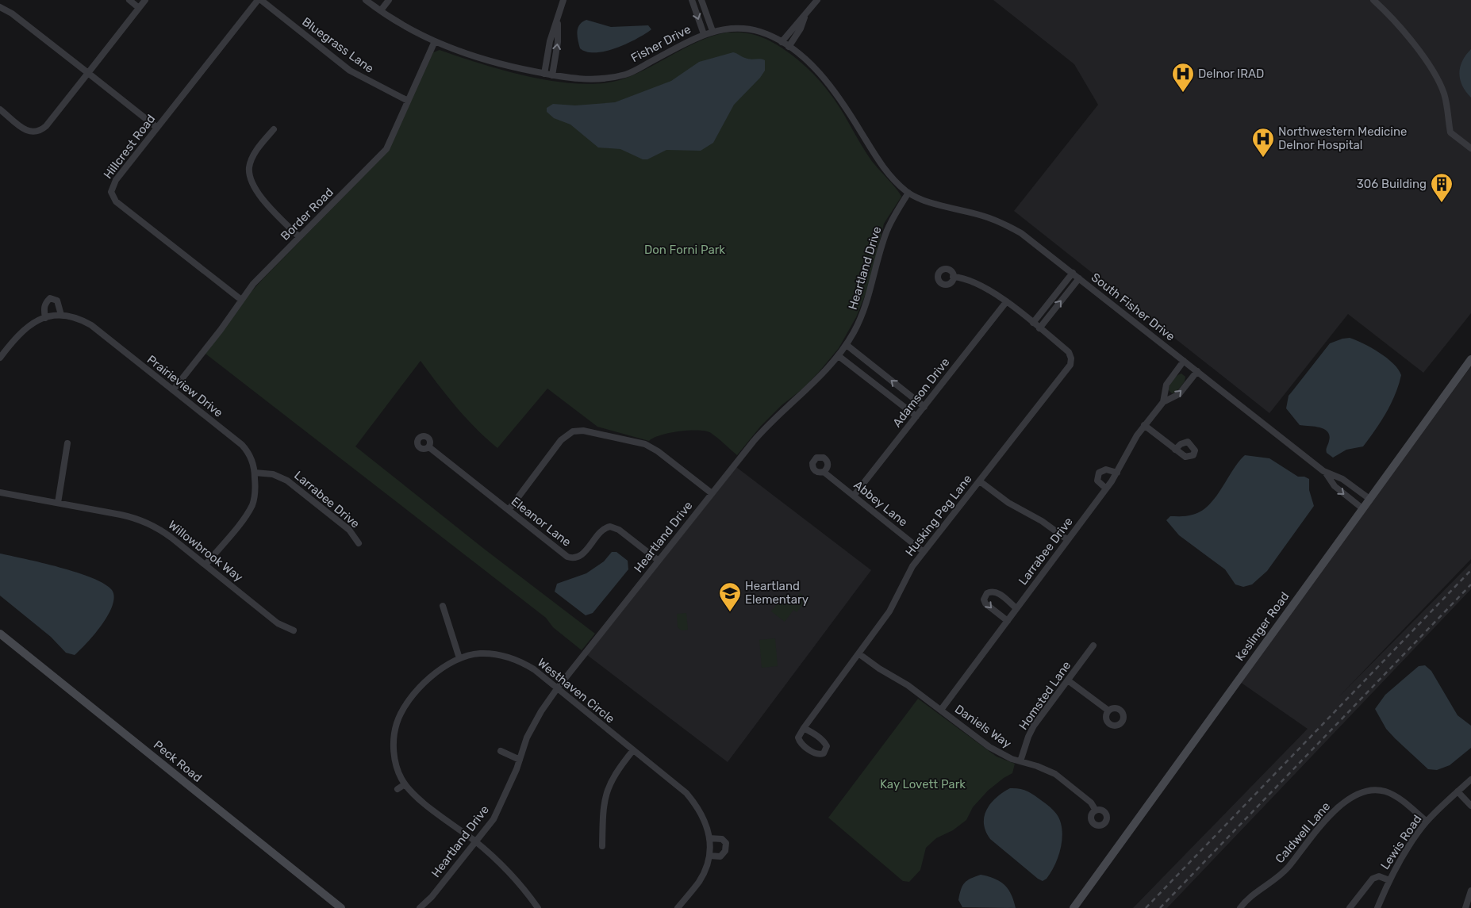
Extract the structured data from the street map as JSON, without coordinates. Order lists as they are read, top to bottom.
{
  "streets": {
    "main road": ["Keslinger Road", "Peck Road"],
    "street": [
      "Fisher Drive",
      "Bluegrass Lane",
      "Hillcrest Road",
      "Border Road",
      "Heartland Drive",
      "South Fisher Drive",
      "Prairieview Drive",
      "Adamson Drive",
      "Larrabee Drive",
      "Abbey Lane",
      "Husking Peg Lane",
      "Eleanor Lane",
      "Willowbrook Way",
      "Westhaven Circle",
      "Homsted Lane",
      "Daniels Way",
      "Caldwell Lane",
      "Lewis Road"
    ]
  },
  "crossings": [
    ["Fisher Drive", "Border Road"],
    ["Fisher Drive", "Heartland Drive"],
    ["Fisher Drive", "South Fisher Drive"],
    ["Bluegrass Lane", "Border Road"],
    ["Hillcrest Road", "Border Road"],
    ["Border Road", "Prairieview Drive"],
    ["Heartland Drive", "South Fisher Drive"],
    ["Heartland Drive", "Eleanor Lane"],
    ["Heartland Drive", "Westhaven Circle"],
    ["South Fisher Drive", "Larrabee Drive"],
    ["South Fisher Drive", "Keslinger Road"],
    ["Prairieview Drive", "Larrabee Drive"],
    ["Prairieview Drive", "Willowbrook Way"],
    ["Adamson Drive", "Abbey Lane"],
    ["Adamson Drive", "Husking Peg Lane"],
    ["Larrabee Drive", "Daniels Way"],
    ["Abbey Lane", "Husking Peg Lane"],
    ["Husking Peg Lane", "Daniels Way"],
    ["Homsted Lane", "Daniels Way"],
    ["Caldwell Lane", "Lewis Road"]
  ],
  "parks": ["Don Forni Park", "Kay Lovett Park"],
  "places": {
    "hospital": ["Delnor IRAD", "Northwestern Medicine Delnor Hospital"],
    "building": ["306 Building"],
    "school or university": ["Heartland Elementary"]
  }
}
